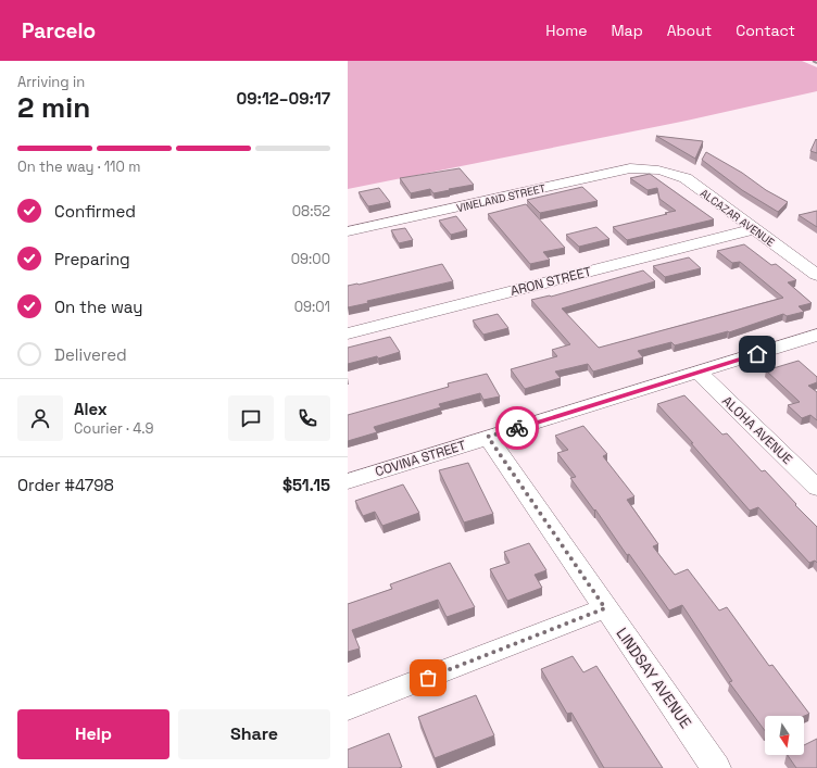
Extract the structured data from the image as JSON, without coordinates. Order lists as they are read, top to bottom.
{
  "streets": {
    "street": [
      "VINELAND STREET",
      "ALCAZAR AVENUE",
      "ARON STREET",
      "ALOHA AVENUE",
      "COVINA STREET",
      "LINDSAY AVENUE"
    ]
  },
  "crossings": [
    ["VINELAND STREET", "ALCAZAR AVENUE"],
    ["ALCAZAR AVENUE", "ARON STREET"],
    ["ALOHA AVENUE", "COVINA STREET"],
    ["COVINA STREET", "LINDSAY AVENUE"]
  ],
  "north": "bottom",
  "page": {
    "header": "Parcelo",
    "nav": [
      "Home",
      "Map",
      "About",
      "Contact"
    ],
    "heading": ["2 min", "Arriving in", "09:12–09:17"],
    "panel": [
      "Alex",
      "Courier · 4.9",
      "Order #4798",
      "$51.15"
    ],
    "bar": "On the way · 110 m",
    "list": [
      ["Confirmed", "08:52"],
      ["Preparing", "09:00"],
      ["On the way", "09:01"],
      "Delivered"
    ],
    "buttons": ["Help", "Share"]
  }
}
